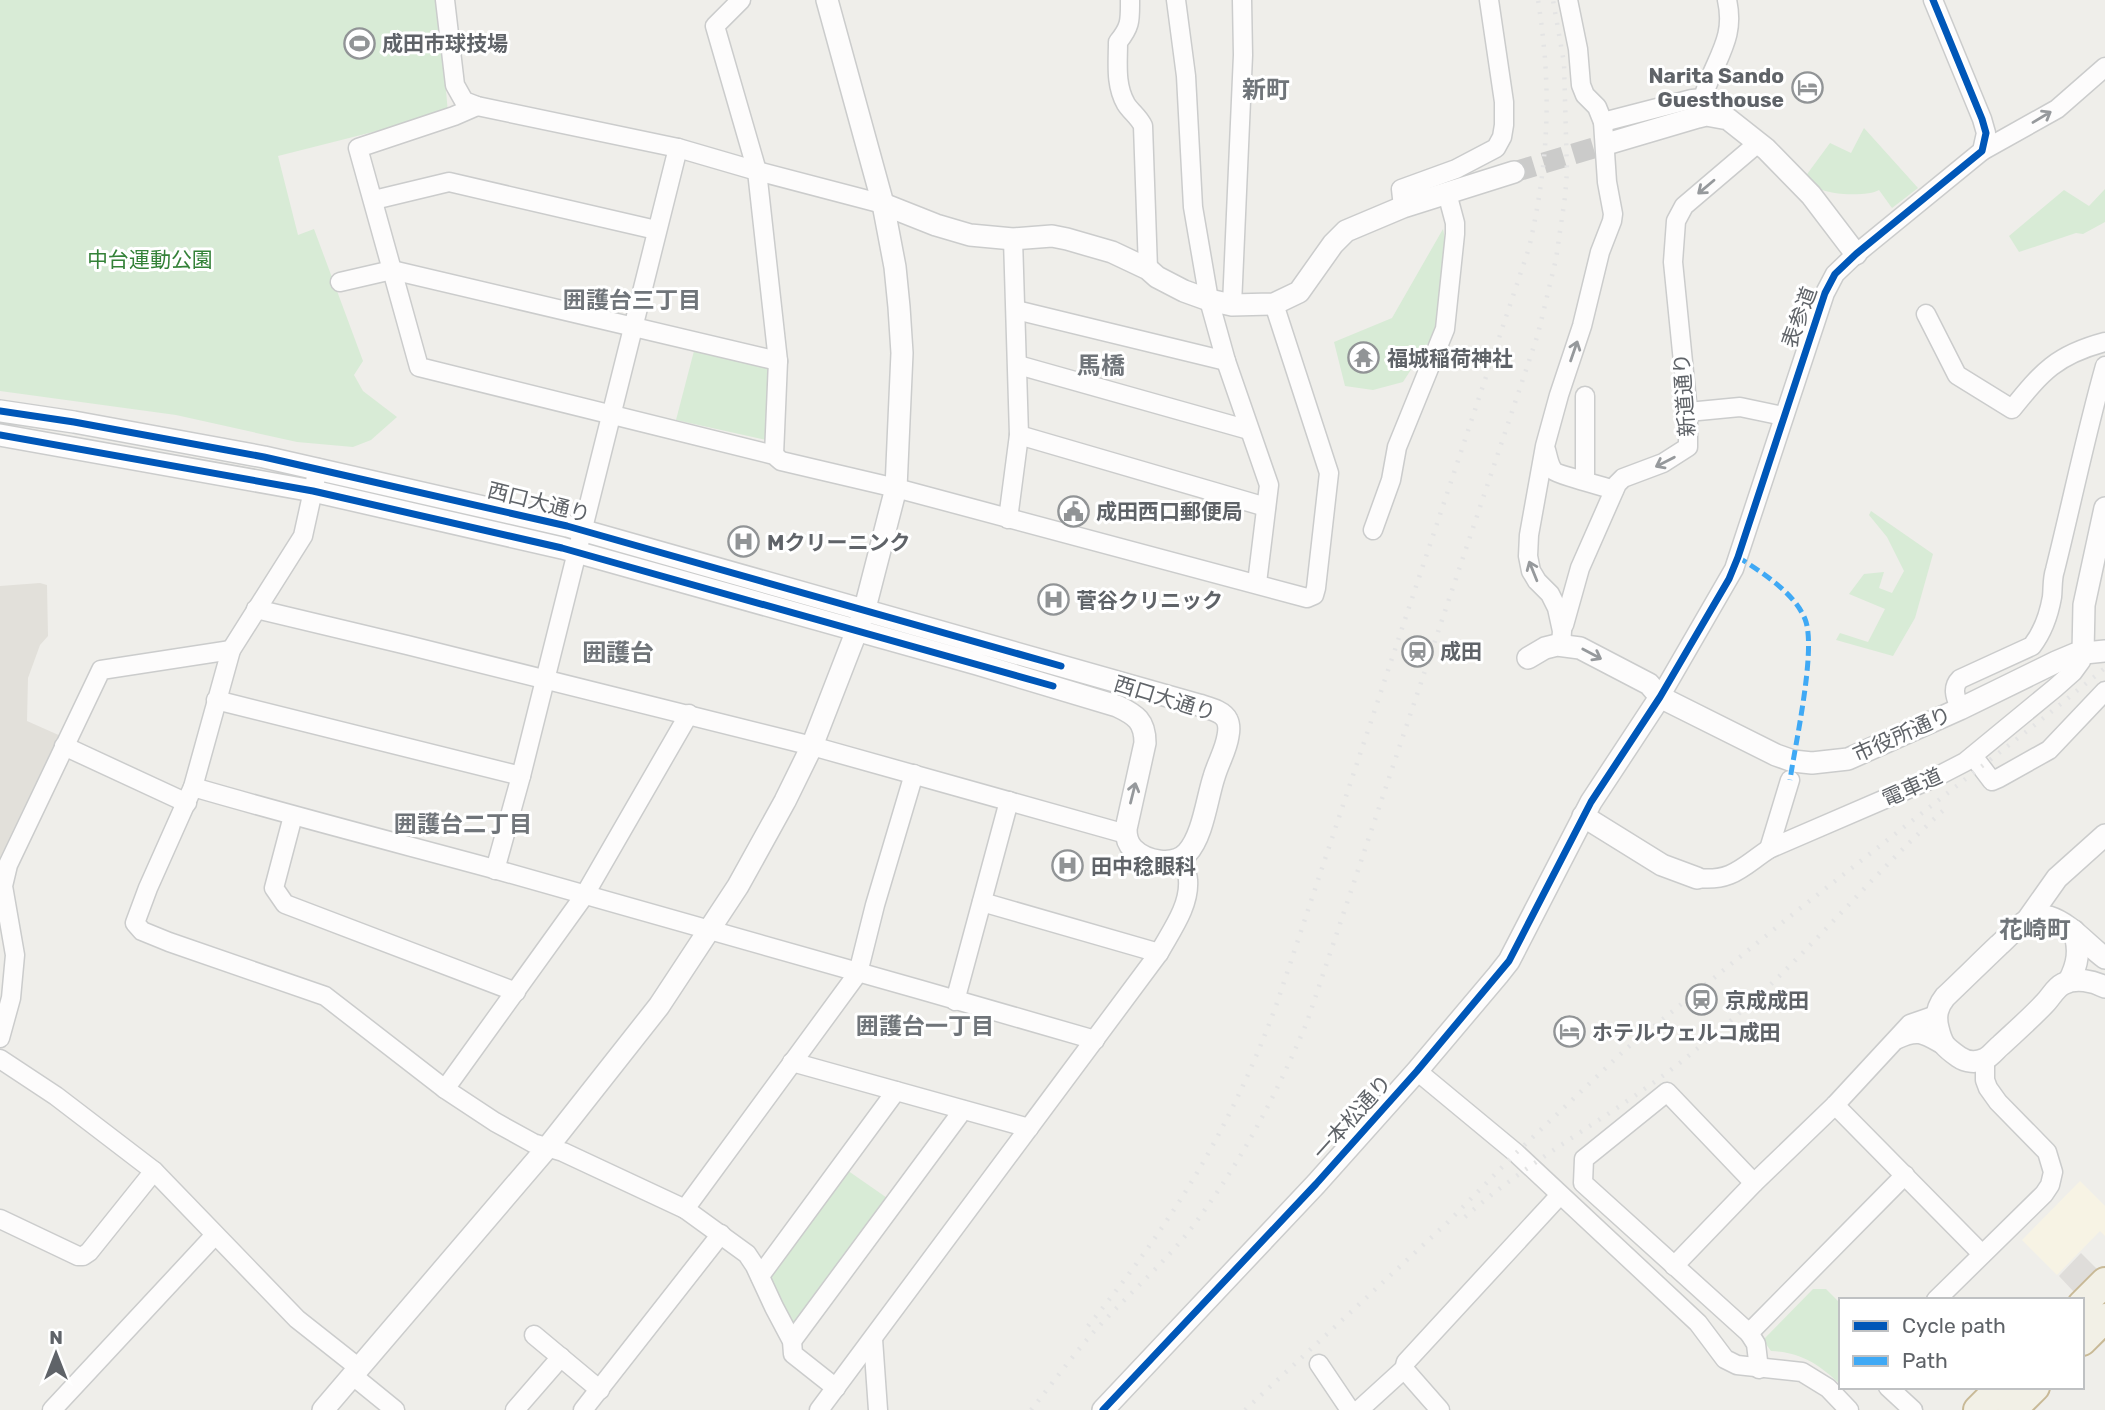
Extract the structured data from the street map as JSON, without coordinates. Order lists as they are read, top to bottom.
{
  "streets": {
    "street": [
      "表参道",
      "新道通り",
      "西口大通り",
      "市役所通り",
      "電車道",
      "一本松通り"
    ]
  },
  "crossings": [
    ["表参道", "市役所通り"],
    ["表参道", "一本松通り"],
    ["市役所通り", "電車道"],
    ["市役所通り", "一本松通り"],
    ["電車道", "一本松通り"]
  ],
  "districts": [
    "新町",
    "囲護台三丁目",
    "馬橋",
    "囲護台",
    "囲護台二丁目",
    "花崎町",
    "囲護台一丁目"
  ],
  "parks": ["中台運動公園"],
  "places": {
    "sports": ["成田市球技場"],
    "hotel": ["Narita Sando Guesthouse", "ホテルウェルコ成田"],
    "temple": ["福城稲荷神社"],
    "public building": ["成田西口郵便局"],
    "hospital": ["Mクリーニンク", "菅谷クリニック", "田中稔眼科"],
    "station": ["成田", "京成成田"]
  },
  "legend": ["Cycle path", "Path"],
  "north": "top"
}
